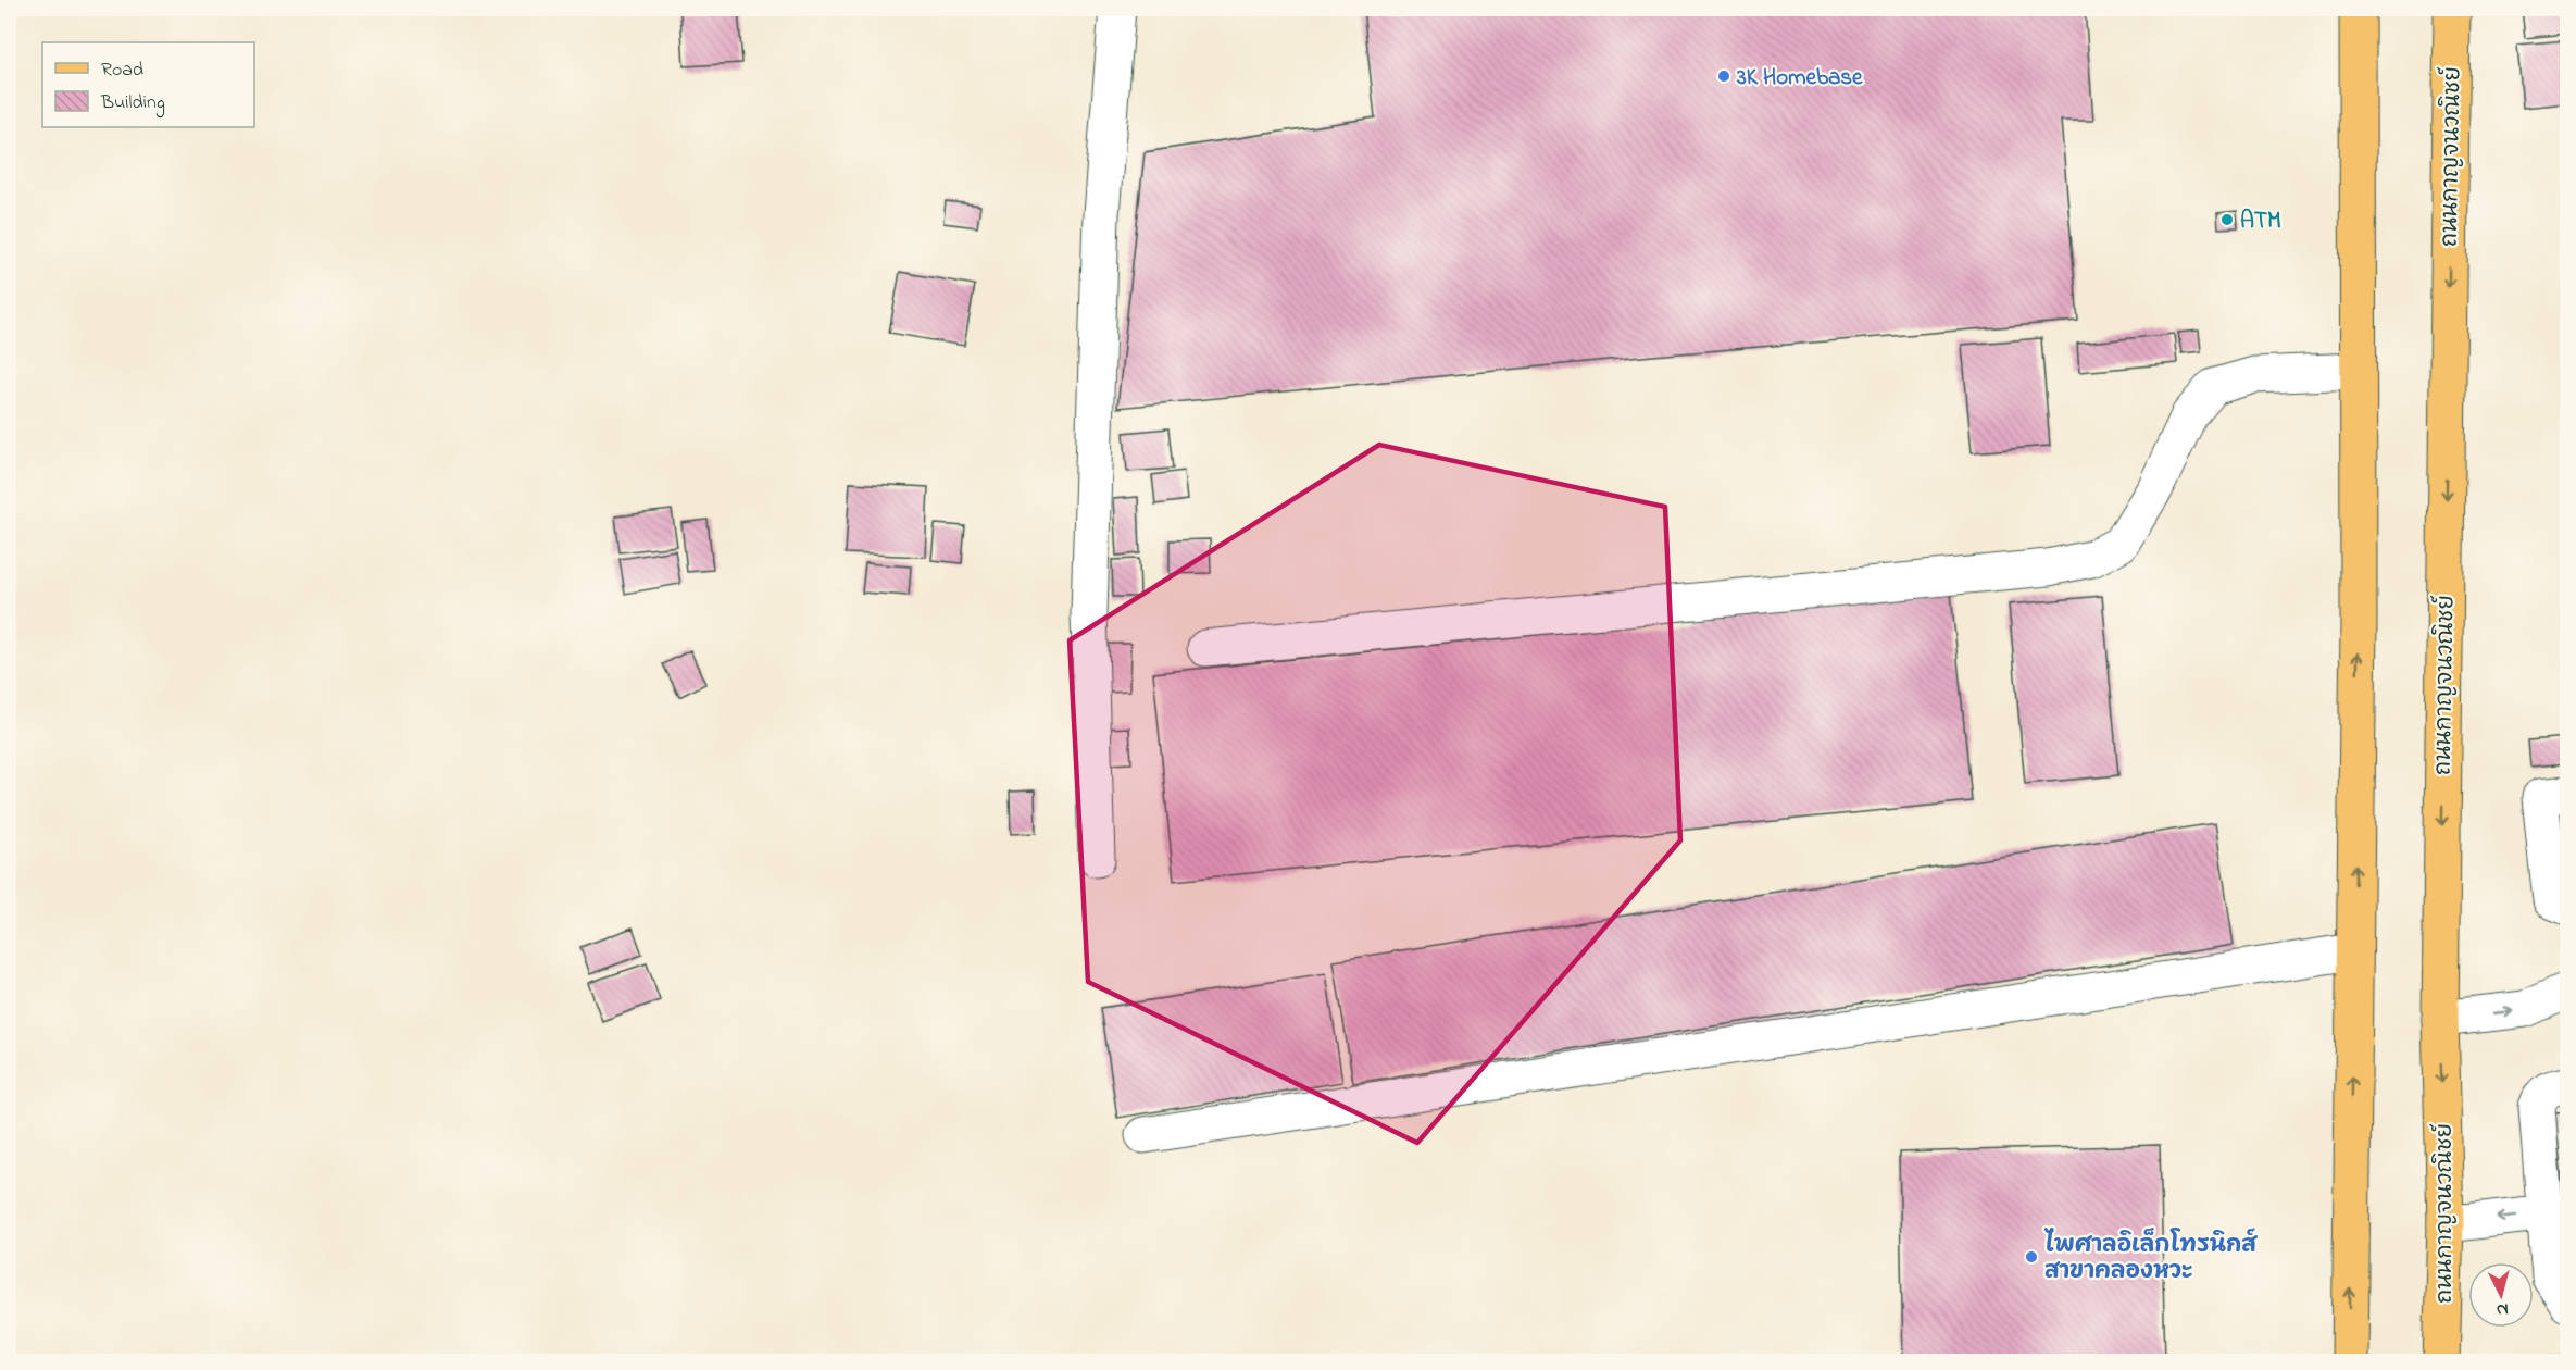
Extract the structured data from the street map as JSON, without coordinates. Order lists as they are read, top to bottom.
{
  "streets": {
    "main road": ["ถนนกาญจนวณิชย์"]
  },
  "places": ["3K Homebase", "ATM", "ไพศาลอิเล็กโทรนิกส์ สาขาคลองหวะ"],
  "legend": ["Road", "Building"],
  "north": "bottom"
}
